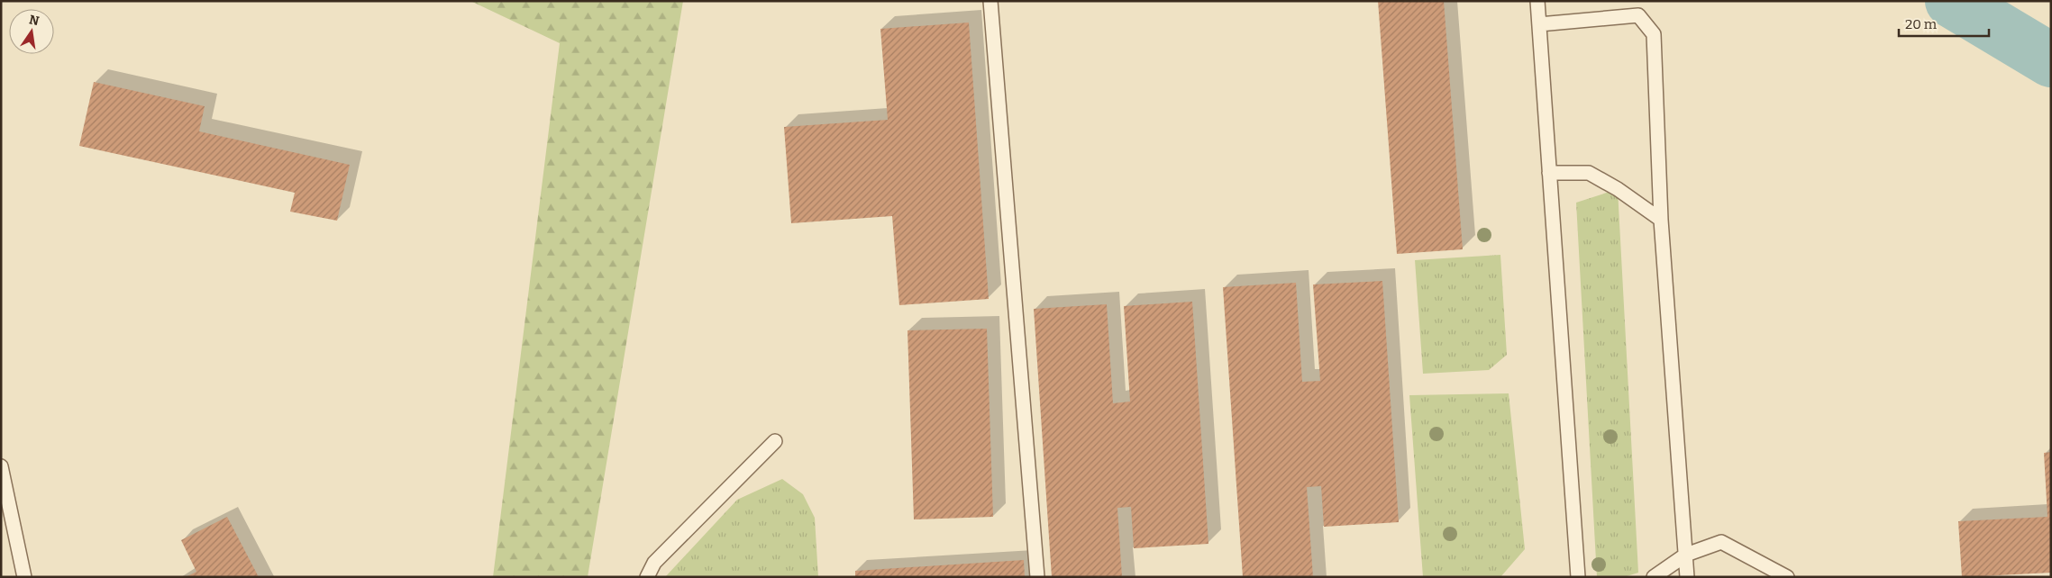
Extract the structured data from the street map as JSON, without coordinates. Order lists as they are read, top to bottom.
{
  "scale_bar": "20 m",
  "north": "top"
}
